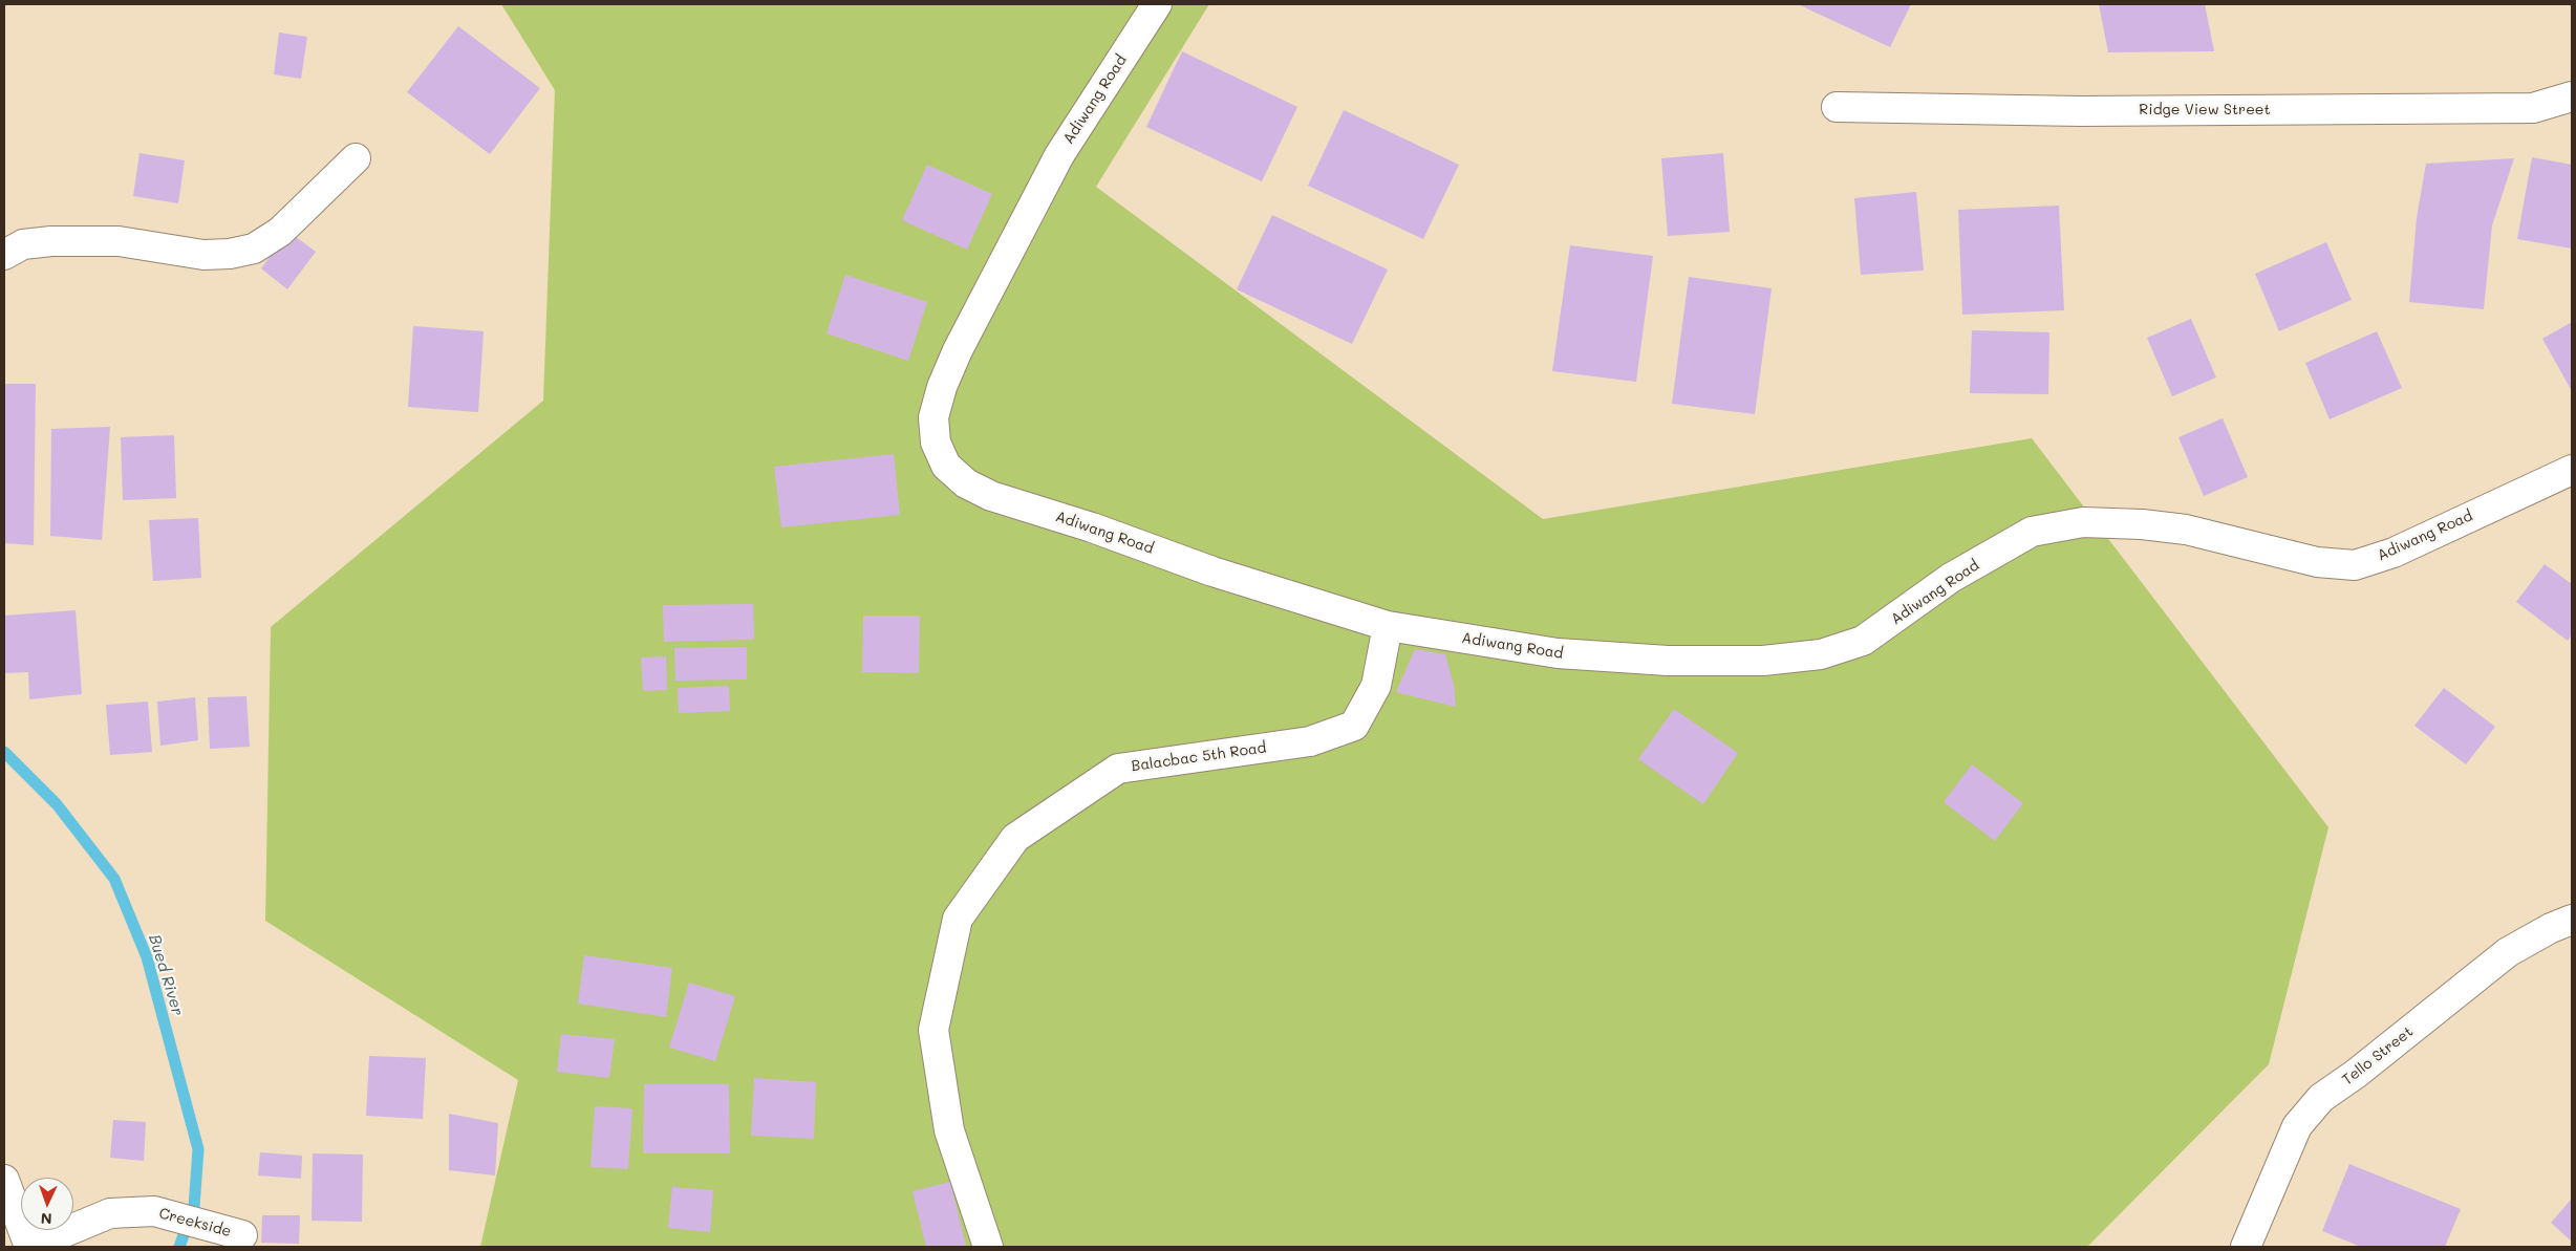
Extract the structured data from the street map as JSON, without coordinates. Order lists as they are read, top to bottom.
{
  "streets": {
    "street": [
      "Adiwang Road",
      "Ridge View Street",
      "Balacbac 5th Road",
      "Tello Street",
      "Creekside"
    ]
  },
  "crossings": [
    ["Adiwang Road", "Balacbac 5th Road"]
  ],
  "water": ["Bued River"],
  "north": "bottom"
}
